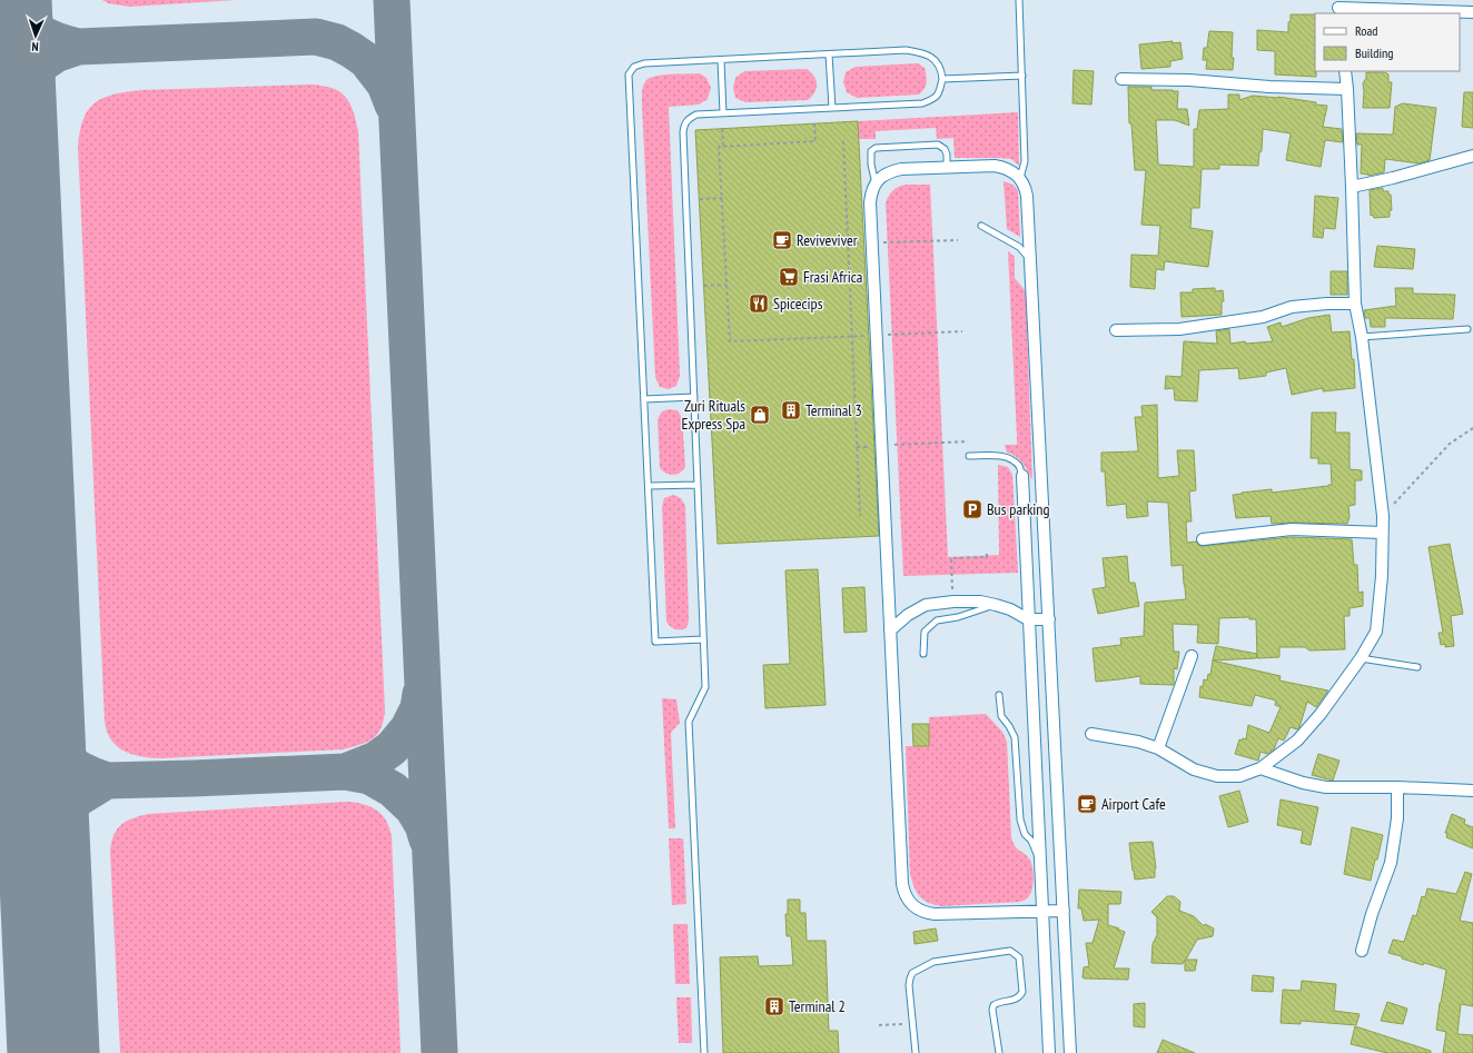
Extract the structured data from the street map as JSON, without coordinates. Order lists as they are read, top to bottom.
{
  "places": {
    "cafe": ["Reviveviver", "Airport Cafe"],
    "supermarket": ["Frasi Africa"],
    "restaurant": ["Spicecips"],
    "building": ["Terminal 3", "Terminal 2"],
    "shop": ["Zuri Rituals Express Spa"],
    "parking": ["Bus parking"]
  },
  "legend": ["Road", "Building"],
  "north": "bottom"
}
